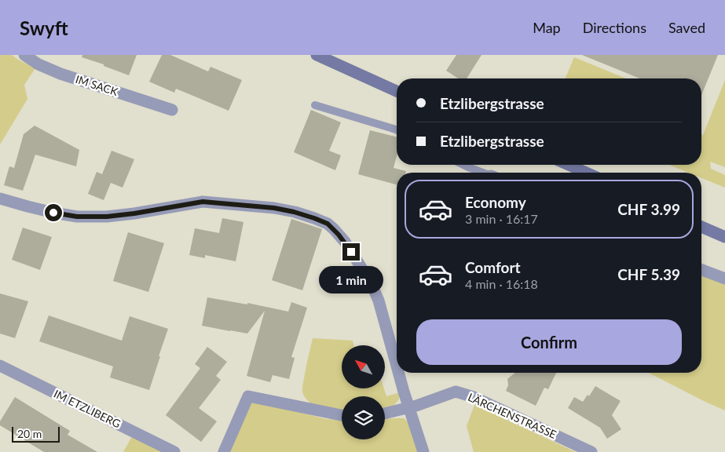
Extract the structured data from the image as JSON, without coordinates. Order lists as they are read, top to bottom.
{
  "streets": {
    "street": ["IM SACK", "IM ETZLIBERG", "LÄRCHENSTRASSE"]
  },
  "scale_bar": "20 m",
  "north": "top left",
  "page": {
    "header": "Swyft",
    "nav": ["Map", "Directions", "Saved"],
    "banner": ["Etzlibergstrasse", "Etzlibergstrasse"],
    "list": [
      {
        "name": "Economy",
        "note": "3 min · 16:17",
        "value": "CHF 3.99"
      },
      {
        "name": "Comfort",
        "note": "4 min · 16:18",
        "value": "CHF 5.39"
      }
    ],
    "bubble": "1 min",
    "buttons": "Confirm",
    "scale": "20 m"
  }
}
